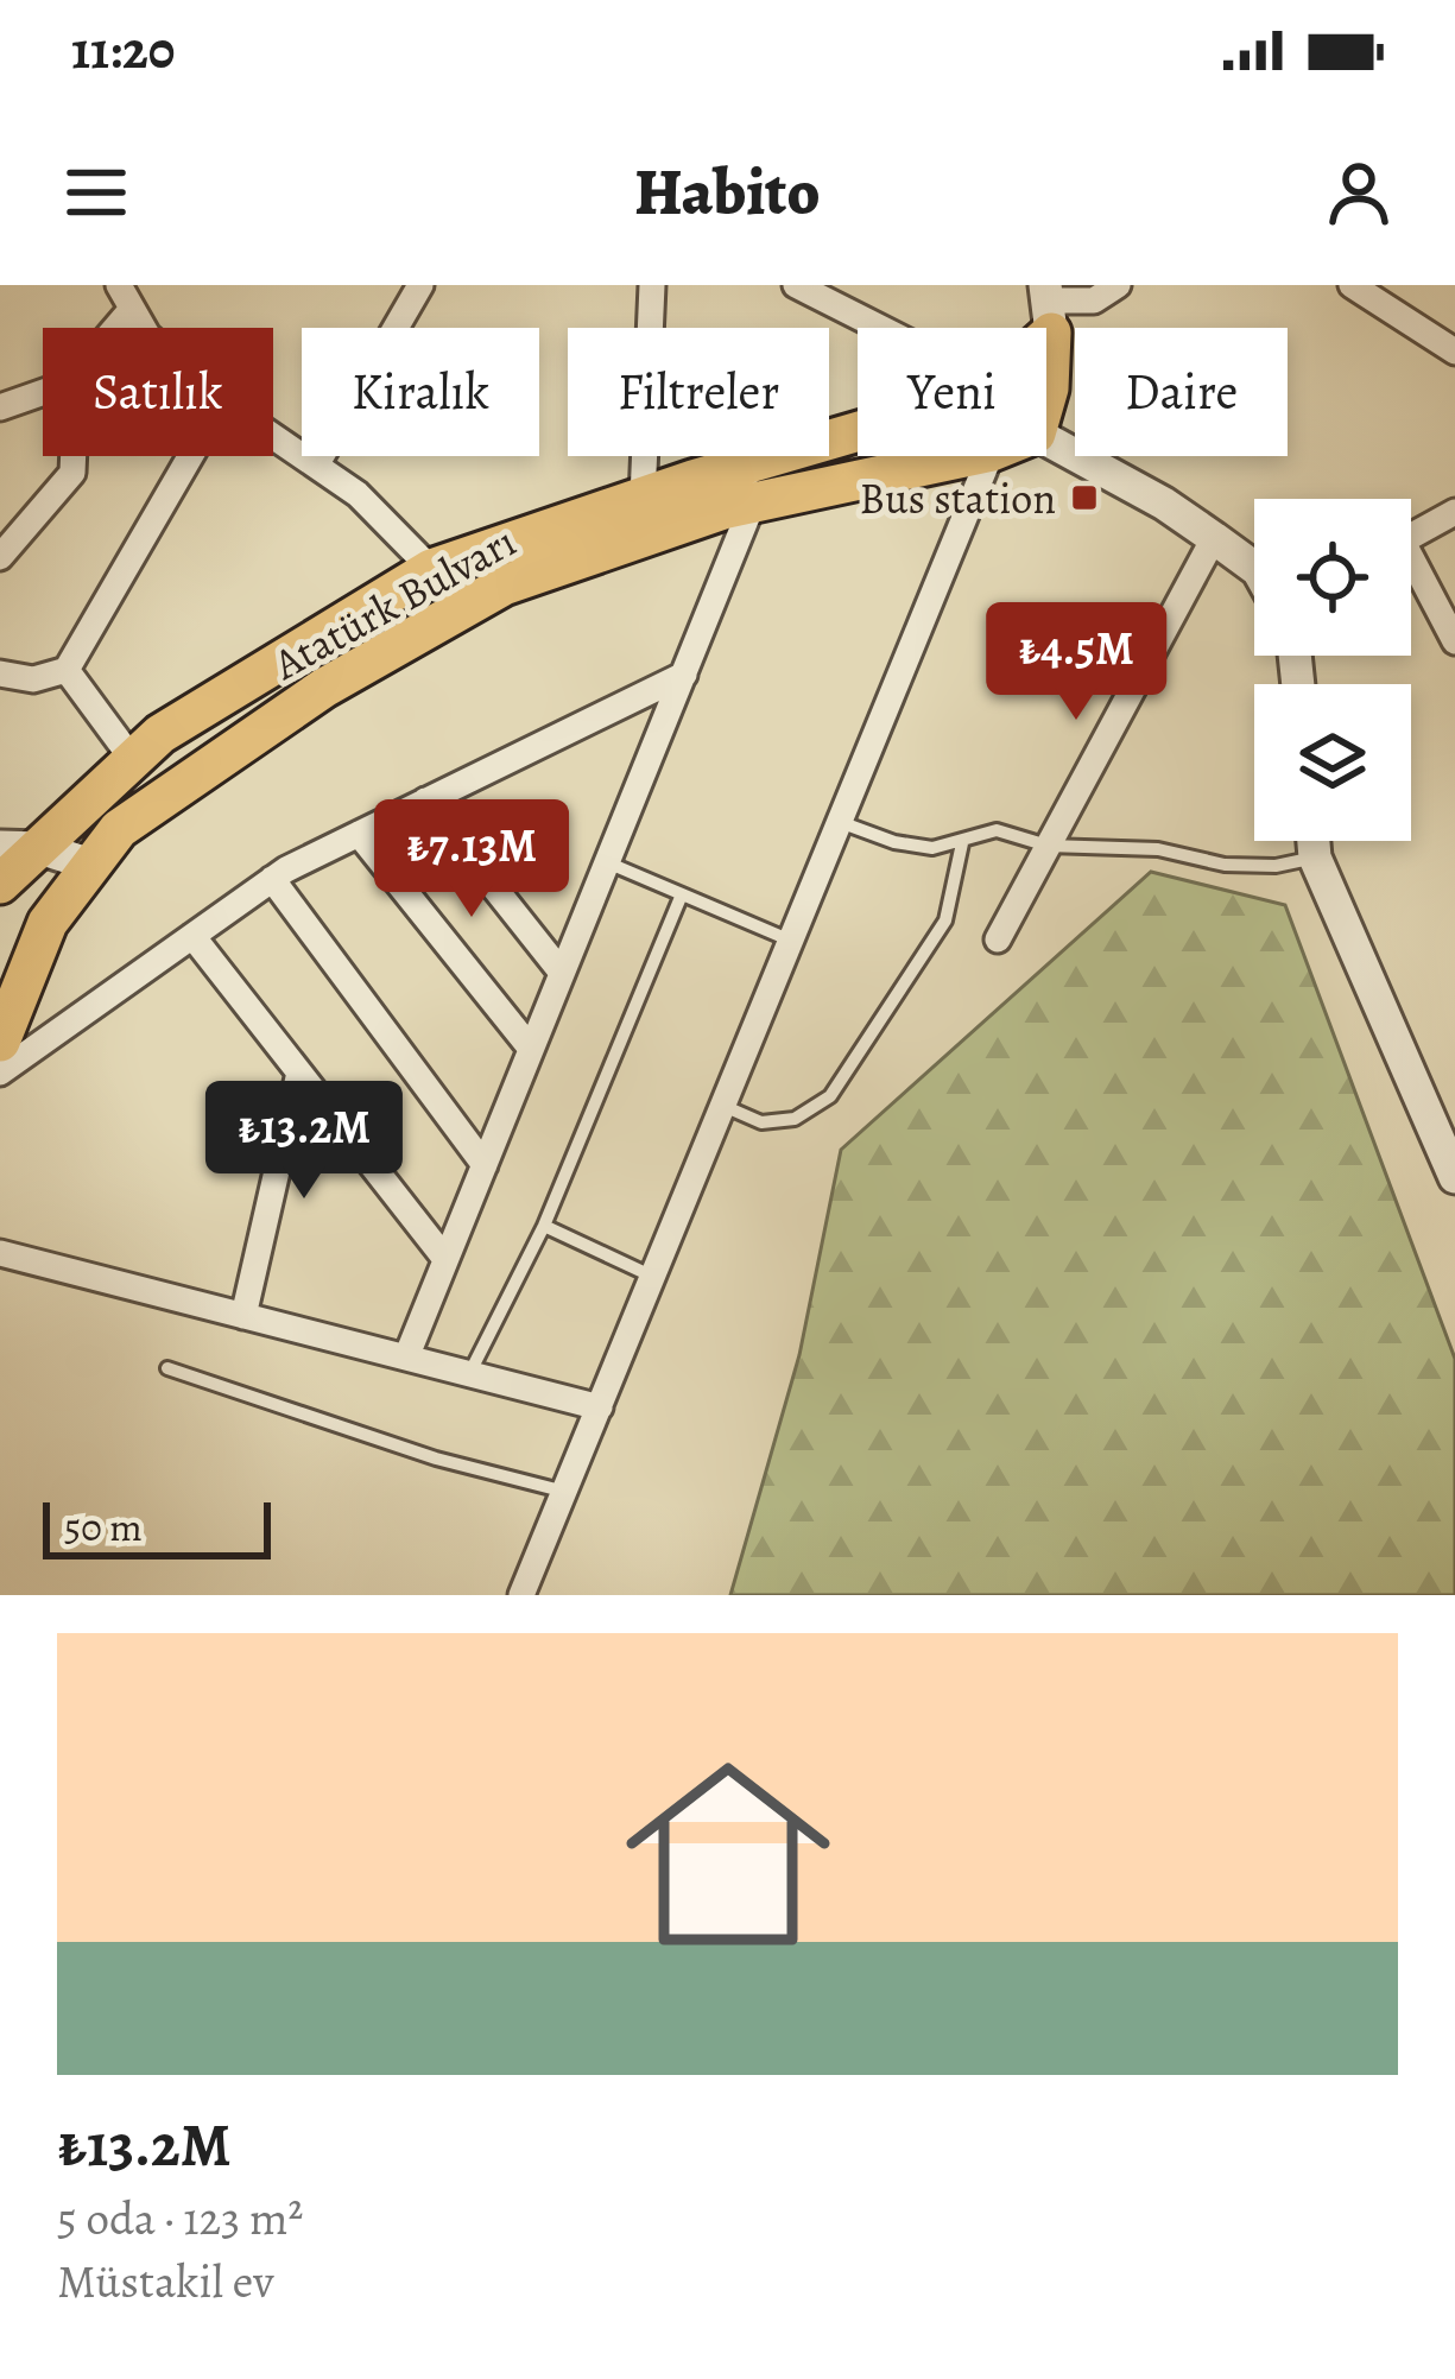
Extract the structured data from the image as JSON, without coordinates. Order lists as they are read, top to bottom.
{
  "streets": {
    "main road": ["Atatürk Bulvarı"]
  },
  "places": {
    "transit": ["Bus station"]
  },
  "scale_bar": "50 m",
  "page": {
    "status": "11:20",
    "header": "Habito",
    "chip": [
      "Satılık",
      "Kiralık",
      "Filtreler",
      "Yeni",
      "Daire"
    ],
    "price": ["₺4.5M", "₺7.13M", "₺13.2M"],
    "scale": "50 m",
    "list": [
      {
        "name": "₺13.2M",
        "note": "5 oda · 123 m² · Müstakil ev"
      }
    ]
  }
}
